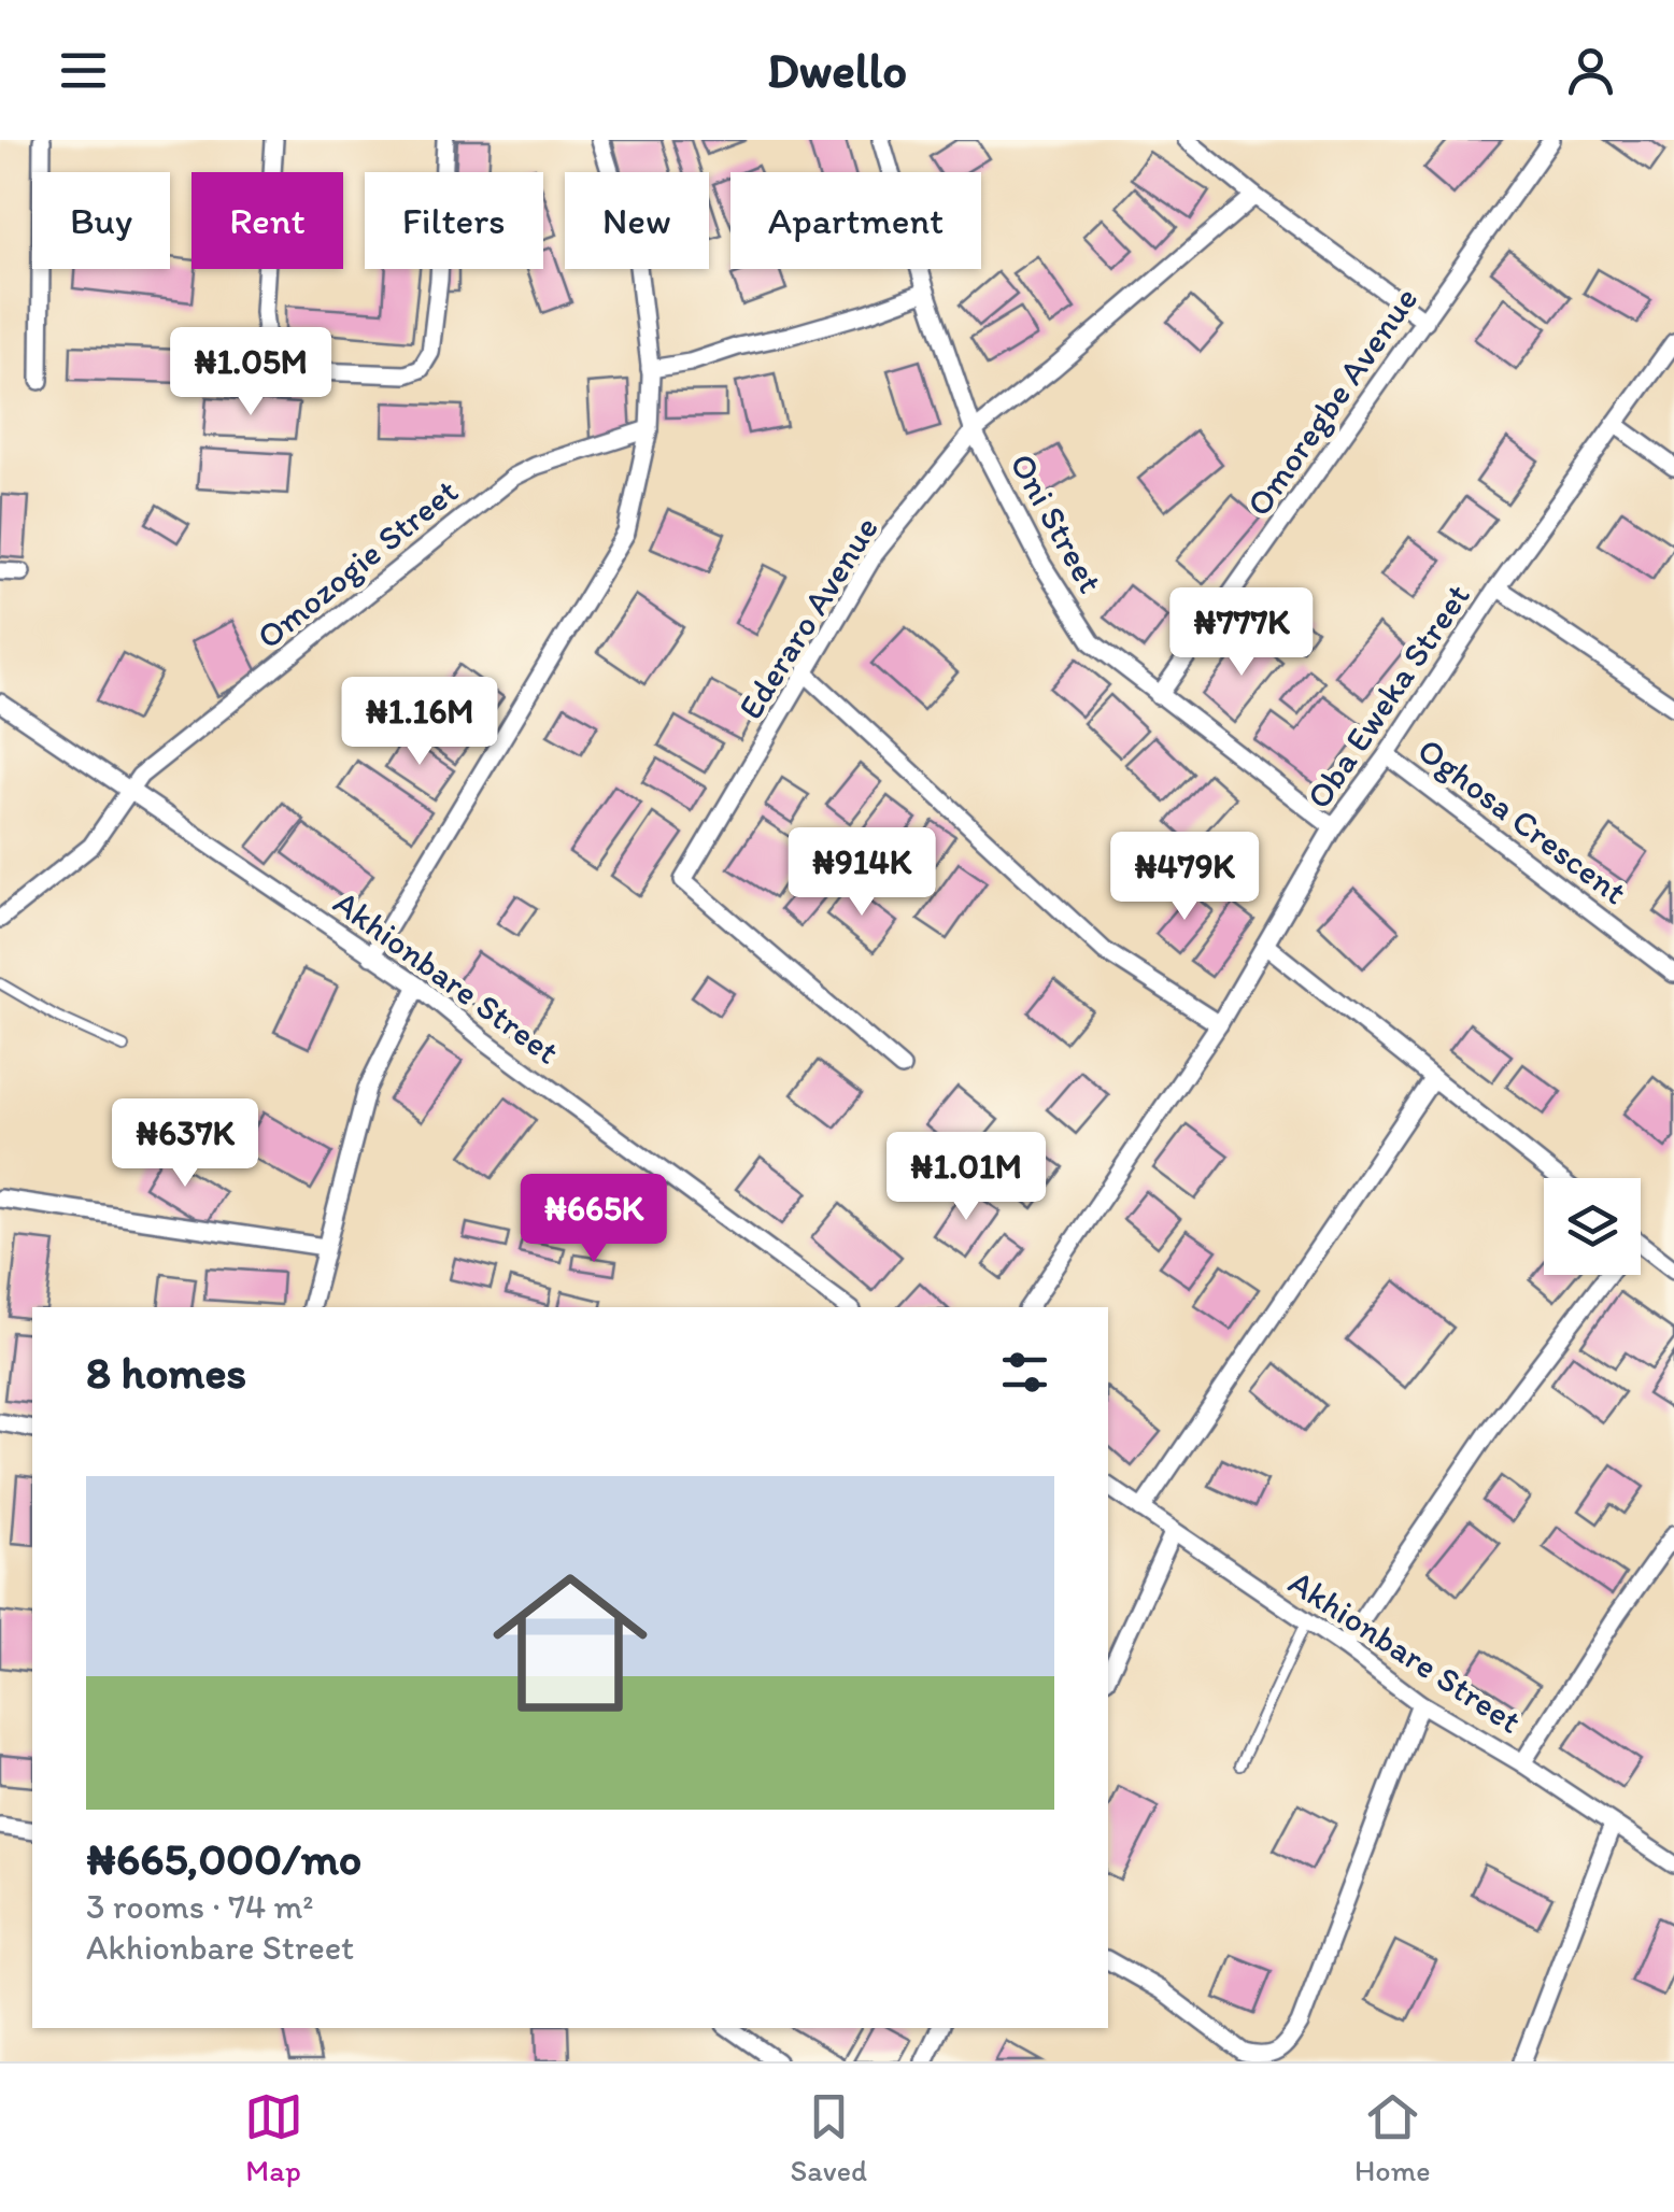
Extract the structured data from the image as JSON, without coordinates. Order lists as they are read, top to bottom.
{
  "streets": {
    "street": [
      "Omoregbe Avenue",
      "Oni Street",
      "Omozogie Street",
      "Ederaro Avenue",
      "Oba Eweka Street",
      "Oghosa Crescent",
      "Akhionbare Street"
    ]
  },
  "crossings": [
    ["Omoregbe Avenue", "Oni Street"],
    ["Oni Street", "Ederaro Avenue"],
    ["Oni Street", "Oba Eweka Street"],
    ["Omozogie Street", "Akhionbare Street"],
    ["Oba Eweka Street", "Oghosa Crescent"]
  ],
  "page": {
    "header": "Dwello",
    "chip": [
      "Buy",
      "Rent",
      "Filters",
      "New",
      "Apartment"
    ],
    "price": [
      "₦1.05M",
      "₦777K",
      "₦1.16M",
      "₦914K",
      "₦479K",
      "₦637K",
      "₦1.01M",
      "₦665K"
    ],
    "heading": "8 homes",
    "list": [
      {
        "name": "₦665,000/mo",
        "note": "3 rooms · 74 m² · Akhionbare Street"
      }
    ],
    "tabs": ["Map", "Saved", "Home"]
  }
}
